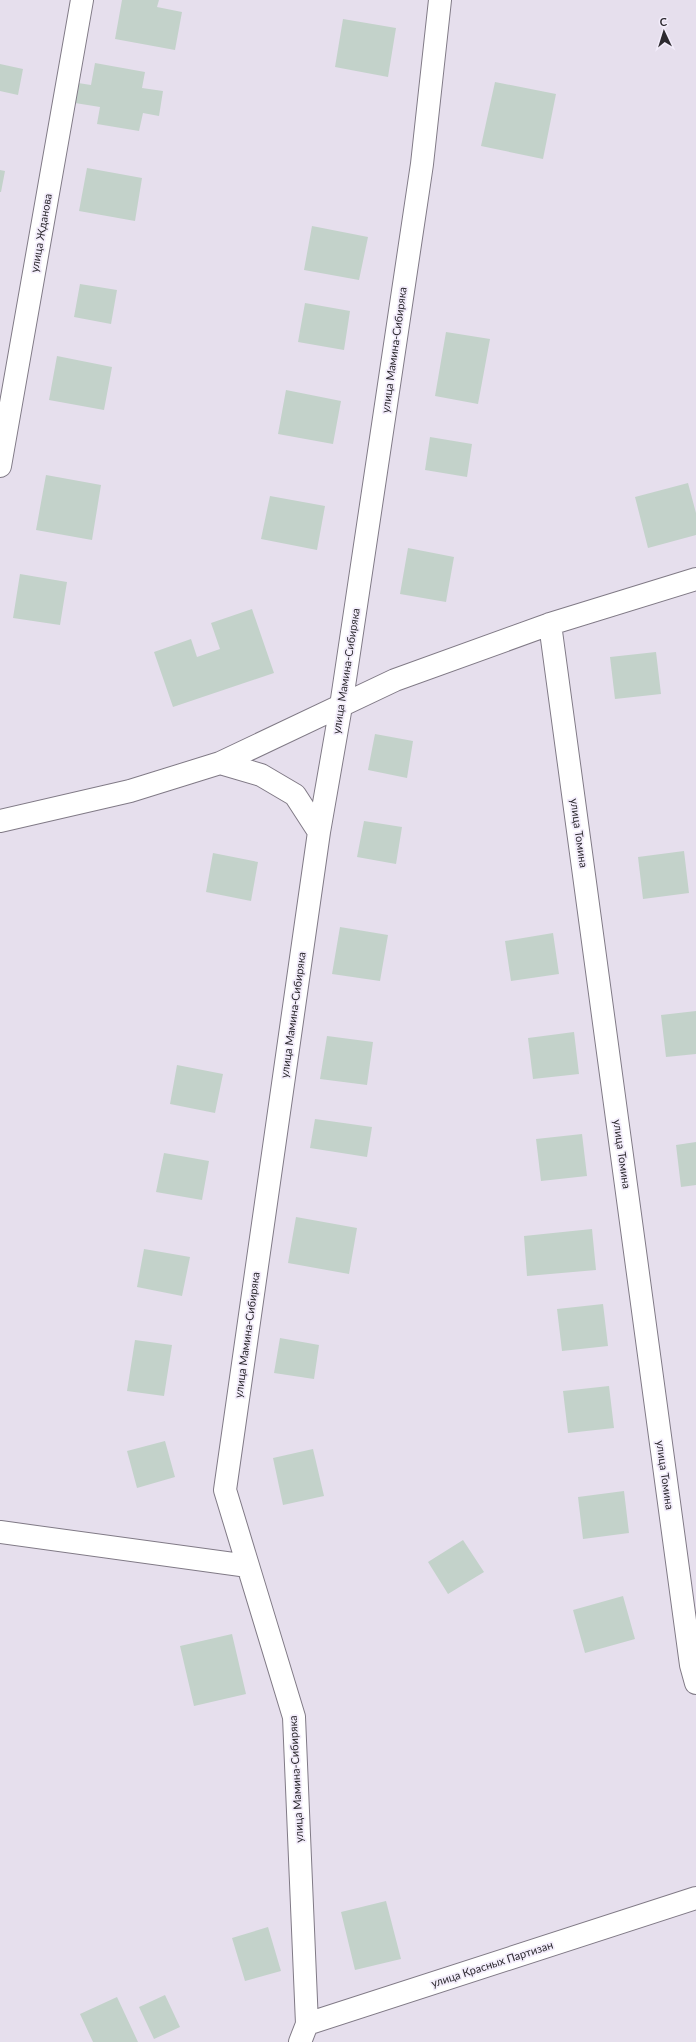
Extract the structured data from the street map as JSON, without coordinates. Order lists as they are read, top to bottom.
{
  "streets": {
    "street": [
      "улица Жданова",
      "улица Мамина-Сибиряка",
      "улица Томина",
      "улица Красных Партизан"
    ]
  },
  "crossings": [
    ["улица Мамина-Сибиряка", "улица Красных Партизан"]
  ],
  "north": "top"
}
